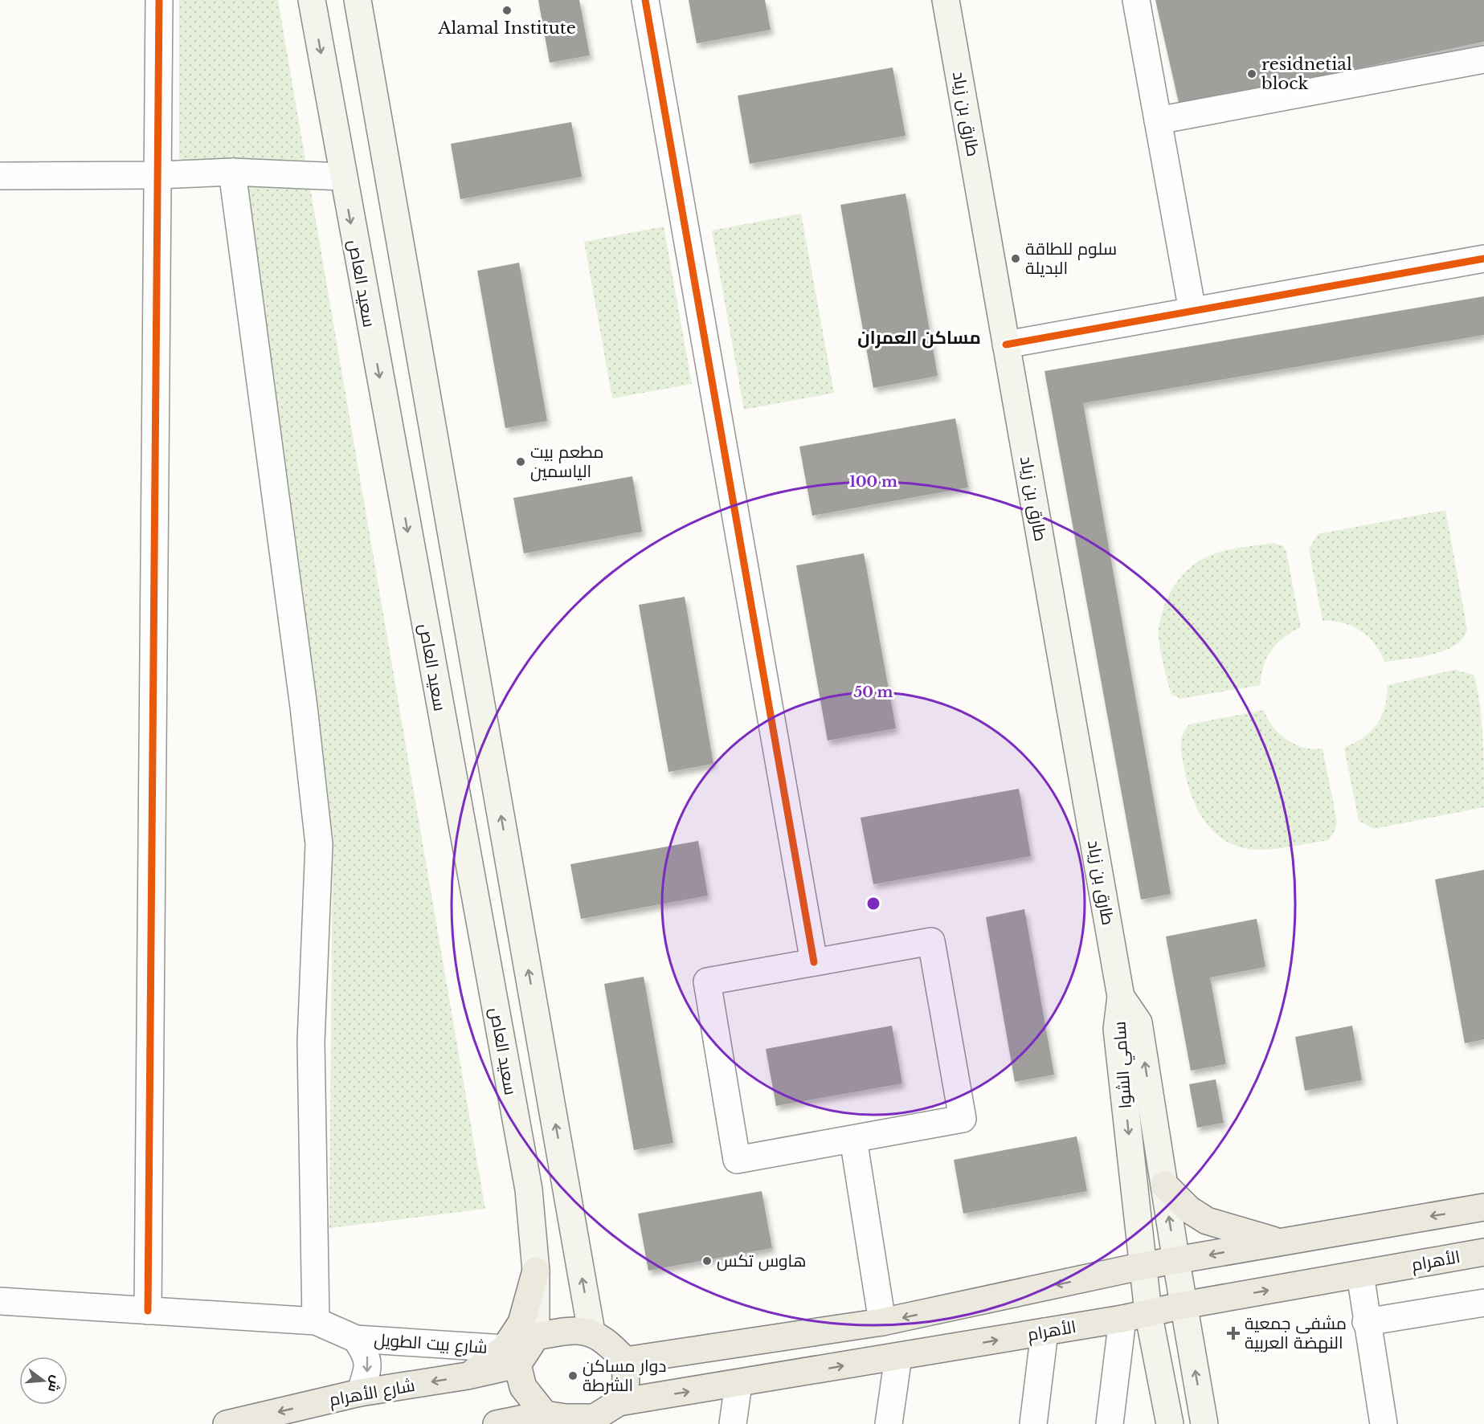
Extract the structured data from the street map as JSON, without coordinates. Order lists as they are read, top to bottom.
{
  "streets": {
    "main road": [
      "طارق بن زياد",
      "سعيد العاص",
      "سامي الشوا",
      "الأهرام",
      "شارع الأهرام"
    ],
    "street": ["شارع بيت الطويل"]
  },
  "crossings": [
    ["طارق بن زياد", "سامي الشوا"],
    ["سعيد العاص", "الأهرام"],
    ["سعيد العاص", "شارع بيت الطويل"],
    ["سعيد العاص", "شارع الأهرام"],
    ["سامي الشوا", "الأهرام"],
    ["الأهرام", "شارع بيت الطويل"],
    ["الأهرام", "شارع الأهرام"],
    ["شارع بيت الطويل", "شارع الأهرام"]
  ],
  "one_way": ["شارع الأهرام"],
  "districts": ["مساكن العمران"],
  "places": {
    "other": [
      "Alamal Institute",
      "residnetial block",
      "سلوم للطاقة البديلة",
      "مطعم بيت الياسمين",
      "هاوس تكس",
      "دوار مساكن الشرطة"
    ],
    "health": ["مشفى جمعية النهضة العربية"]
  },
  "north": "right",
  "rings": ["100 m", "50 m"]
}
